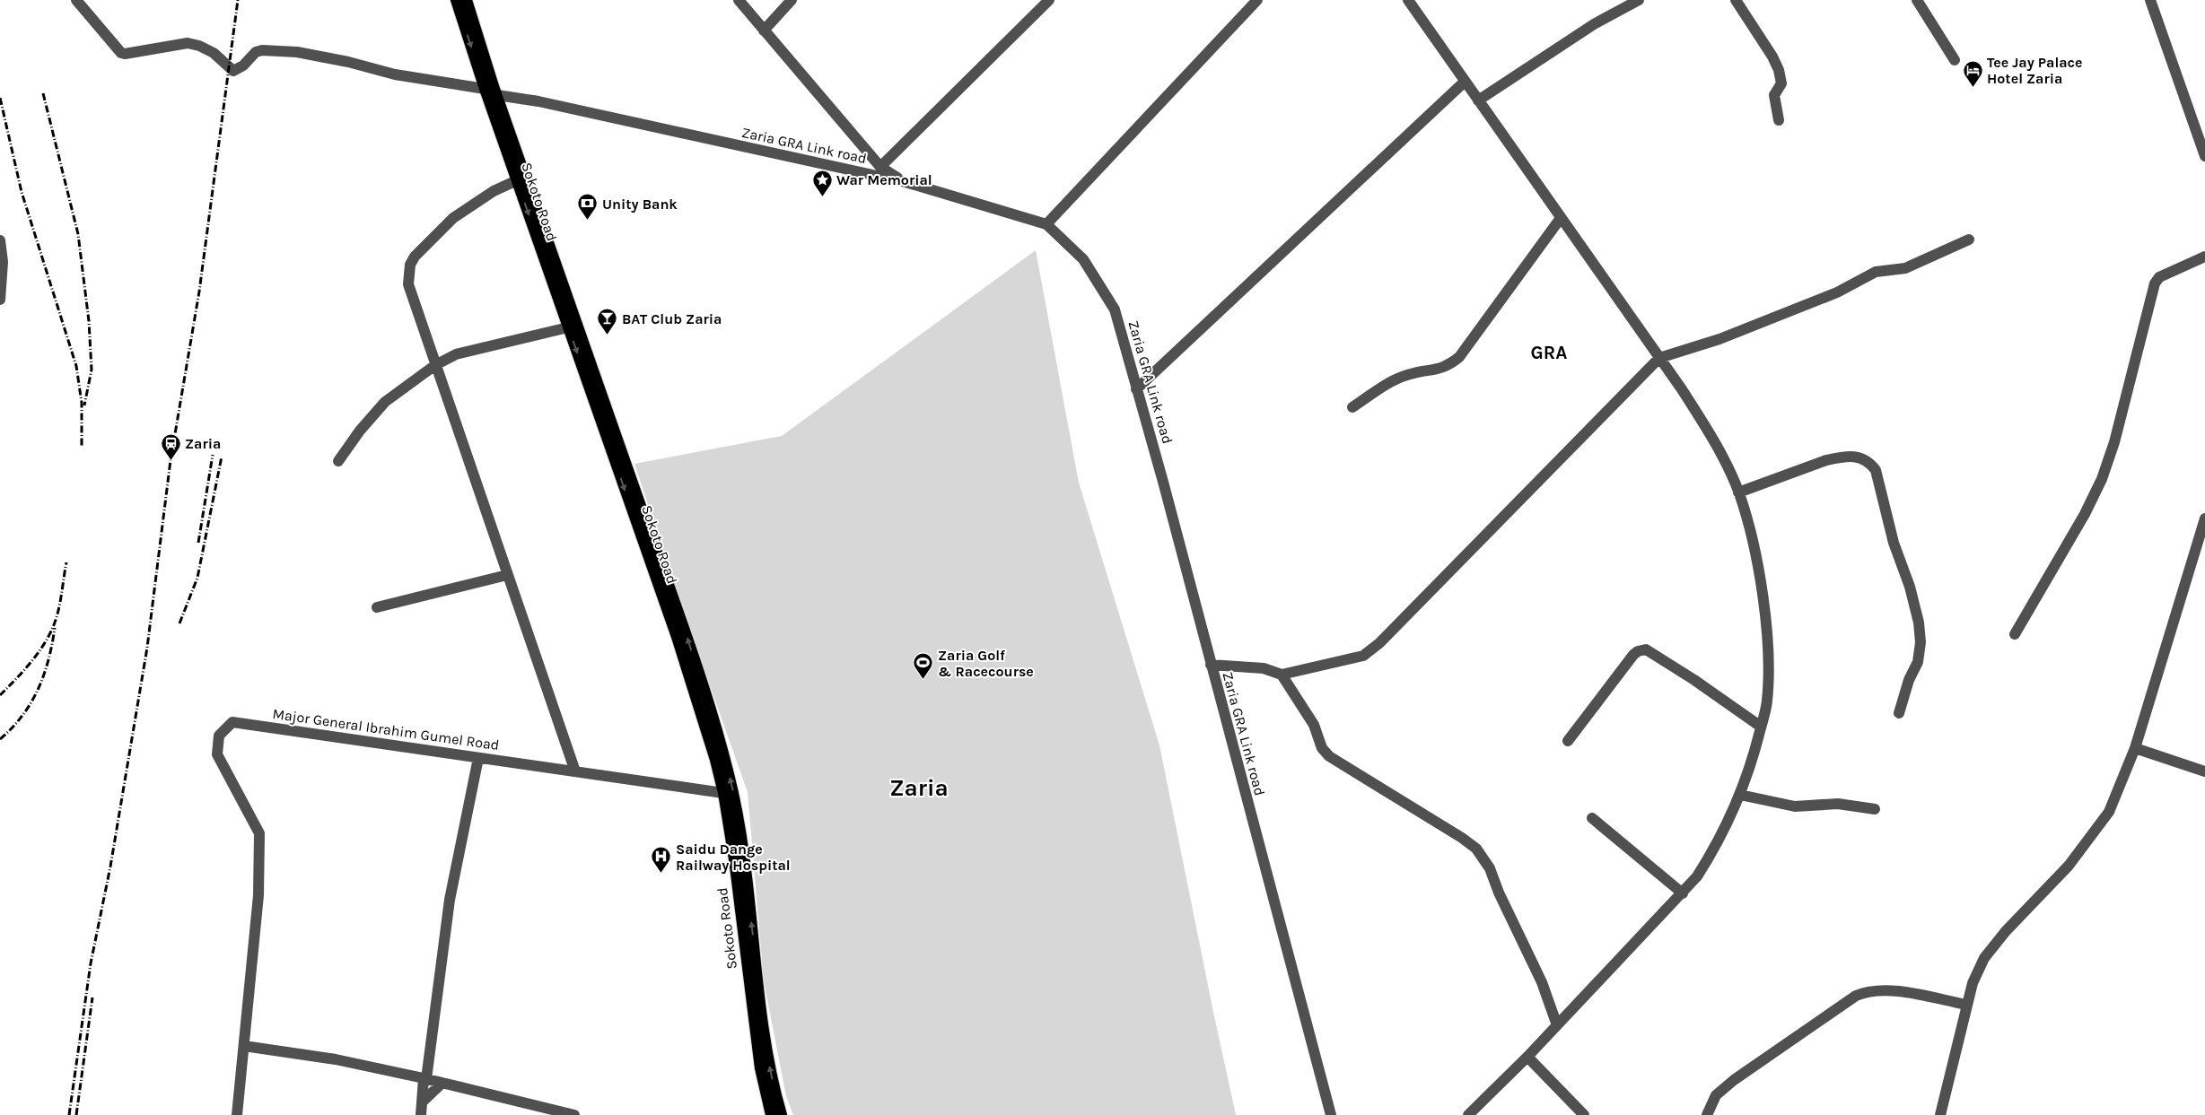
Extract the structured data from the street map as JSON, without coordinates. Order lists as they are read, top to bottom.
{
  "streets": {
    "main road": ["Sokoto Road"],
    "street": ["Zaria GRA Link road", "Major General Ibrahim Gumel Road"]
  },
  "crossings": [
    ["Zaria GRA Link road", "Sokoto Road"],
    ["Sokoto Road", "Major General Ibrahim Gumel Road"]
  ],
  "districts": ["GRA", "Zaria"],
  "places": {
    "hotel": ["Tee Jay Palace Hotel Zaria"],
    "place": ["War Memorial"],
    "bank": ["Unity Bank"],
    "bar": ["BAT Club Zaria"],
    "station": ["Zaria"],
    "sports": ["Zaria Golf & Racecourse"],
    "hospital": ["Saidu Dange Railway Hospital"]
  }
}
